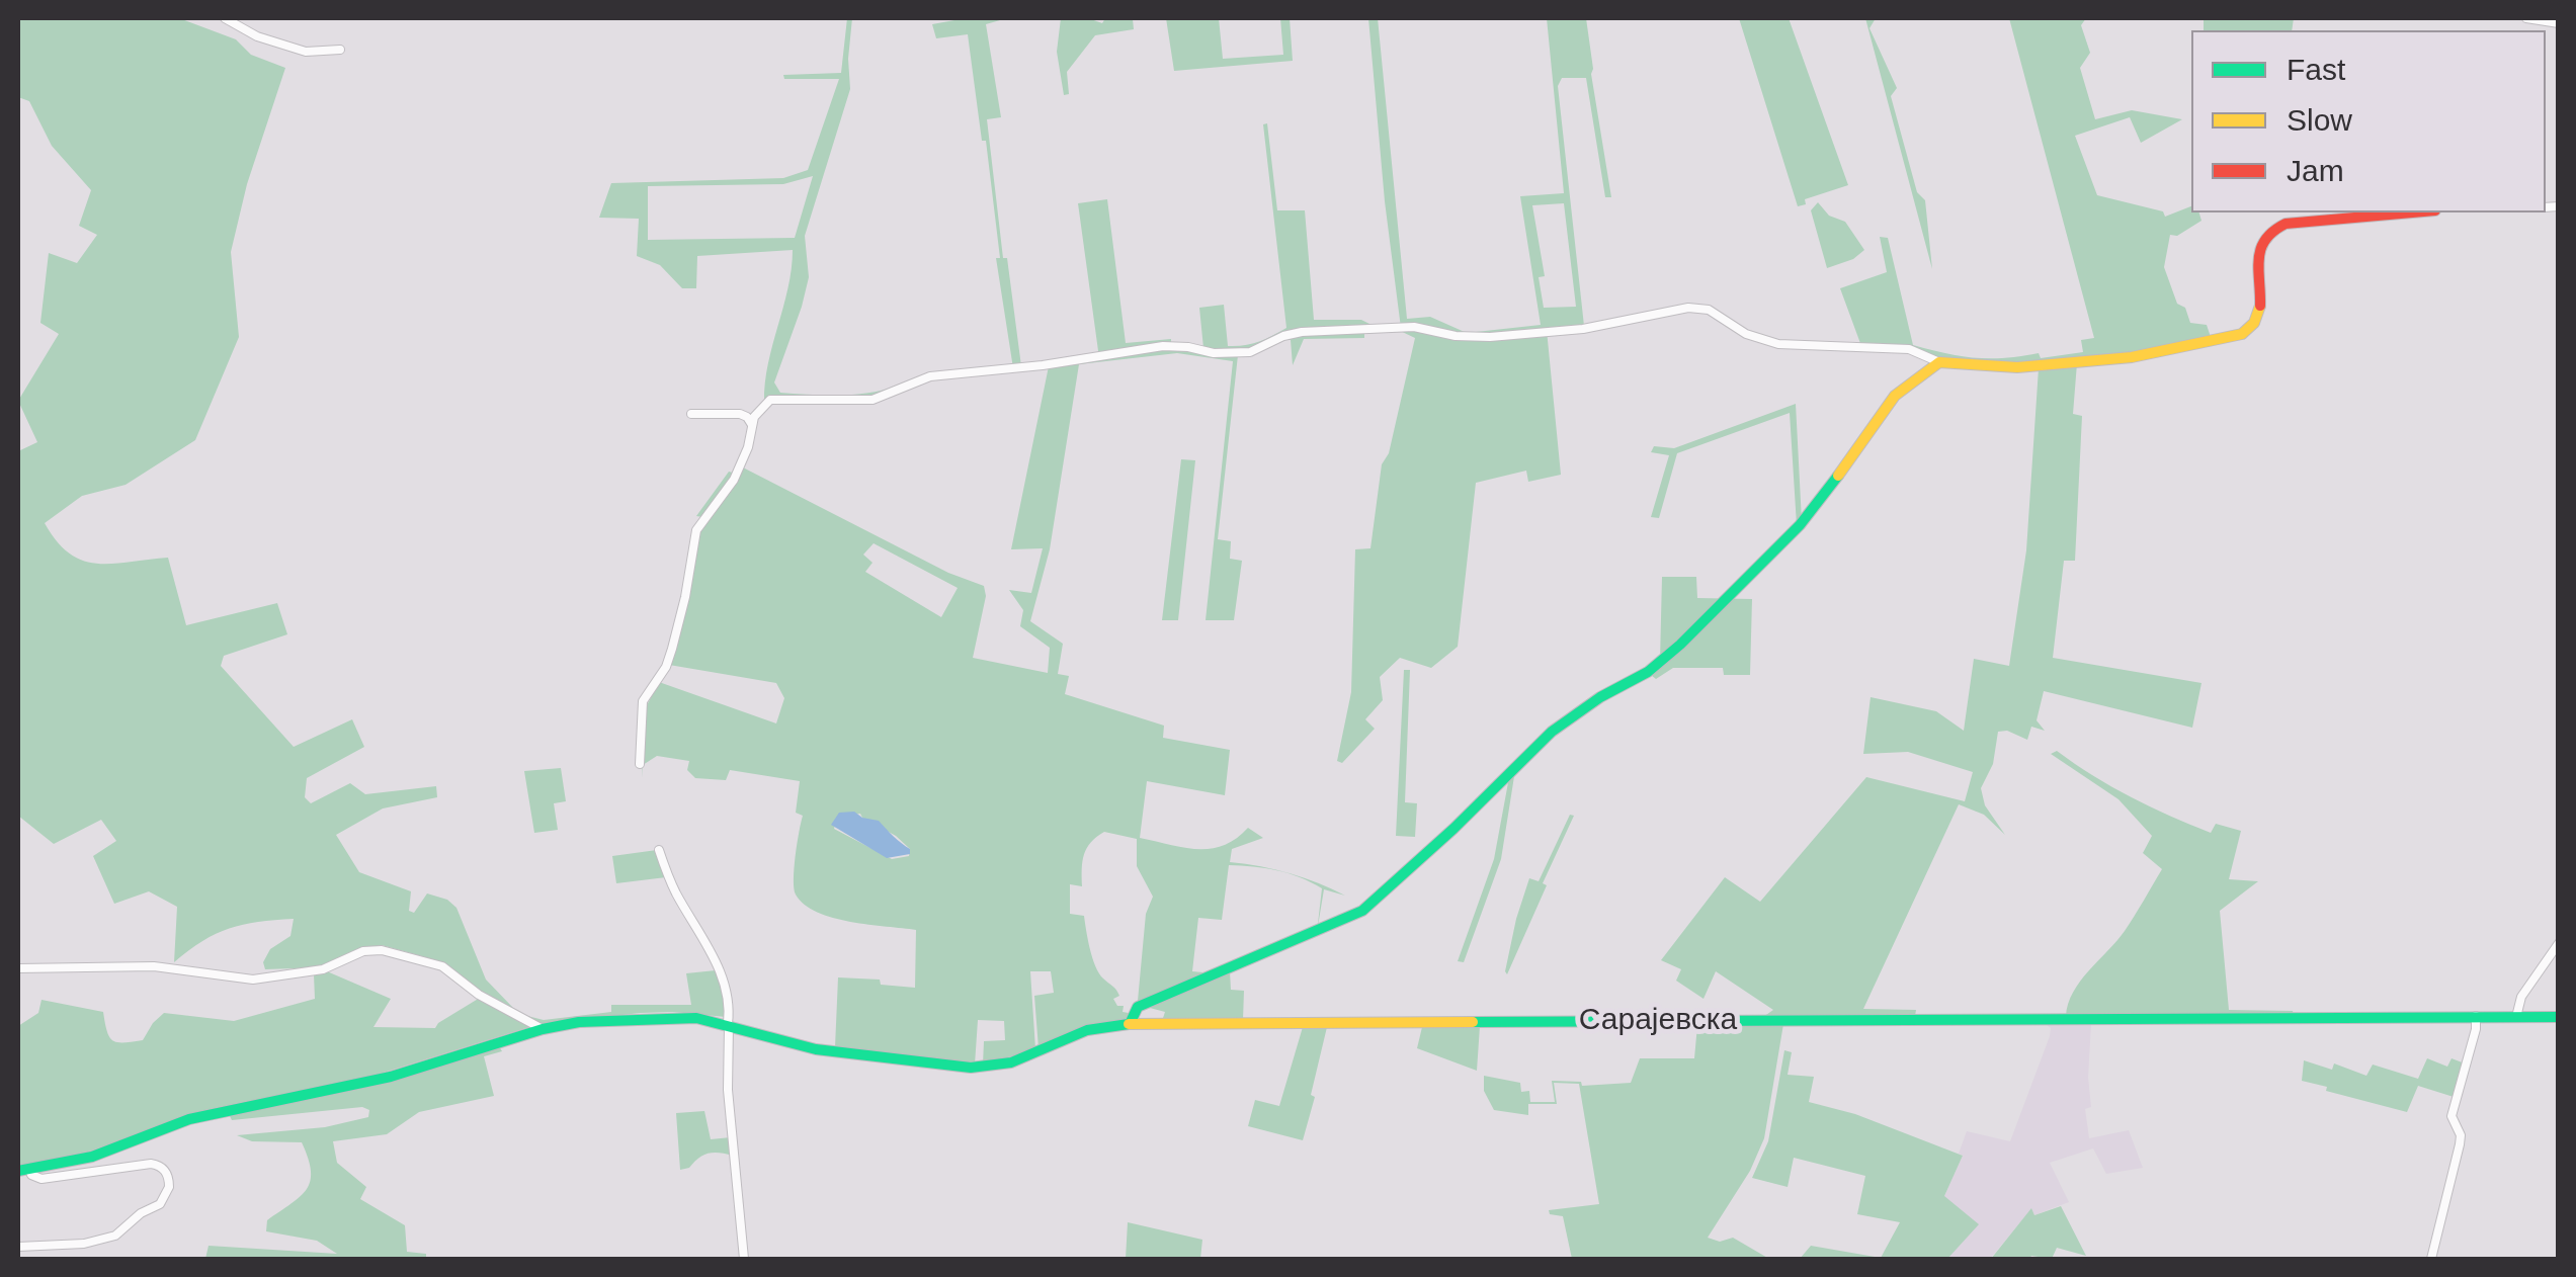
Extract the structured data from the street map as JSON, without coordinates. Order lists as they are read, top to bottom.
{
  "streets": {
    "main road": ["Сарајевска"]
  },
  "legend": ["Fast", "Slow", "Jam"]
}
